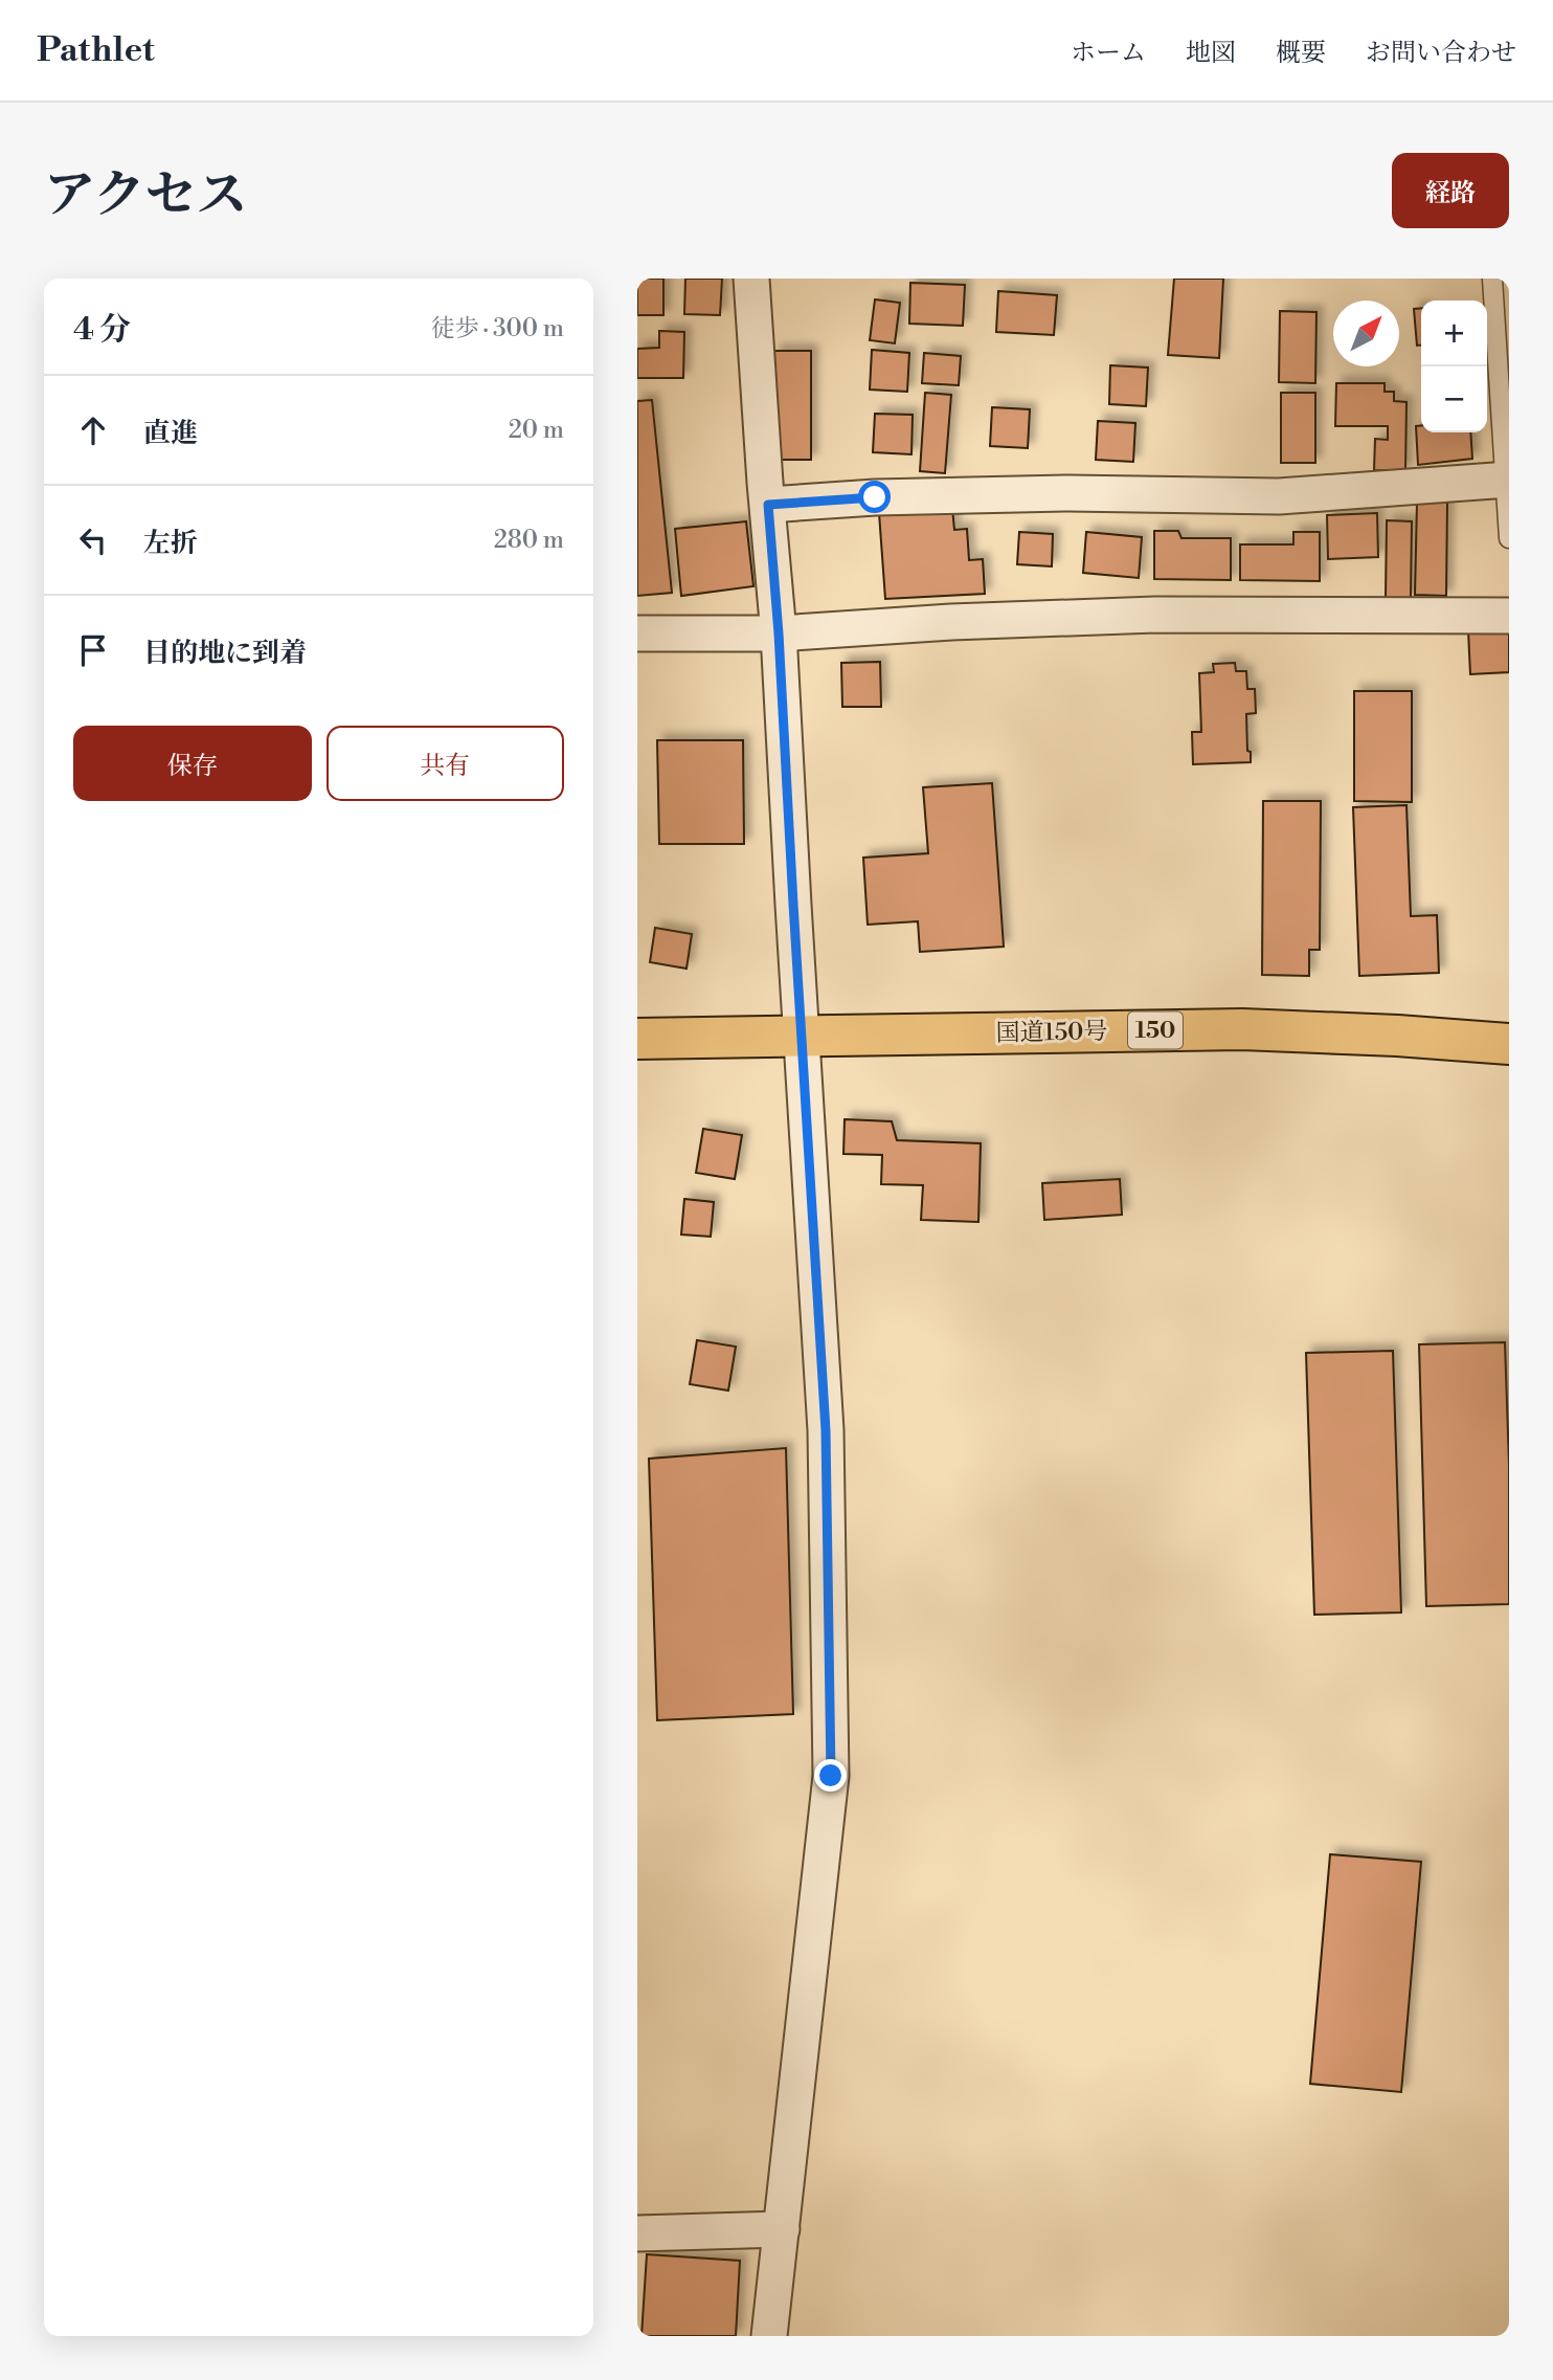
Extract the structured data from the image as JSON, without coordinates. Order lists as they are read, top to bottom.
{
  "streets": {
    "highway": ["150", "国道150号"]
  },
  "north": "top right",
  "page": {
    "header": "Pathlet",
    "nav": [
      "ホーム",
      "地図",
      "概要",
      "お問い合わせ"
    ],
    "title": "アクセス",
    "buttons": [
      "経路",
      ["保存", "共有"]
    ],
    "heading": ["4 分", "徒歩 · 300 m"],
    "map_buttons": ["+", "−"],
    "list": [
      ["直進", "20 m"],
      ["左折", "280 m"],
      "目的地に到着"
    ]
  }
}
